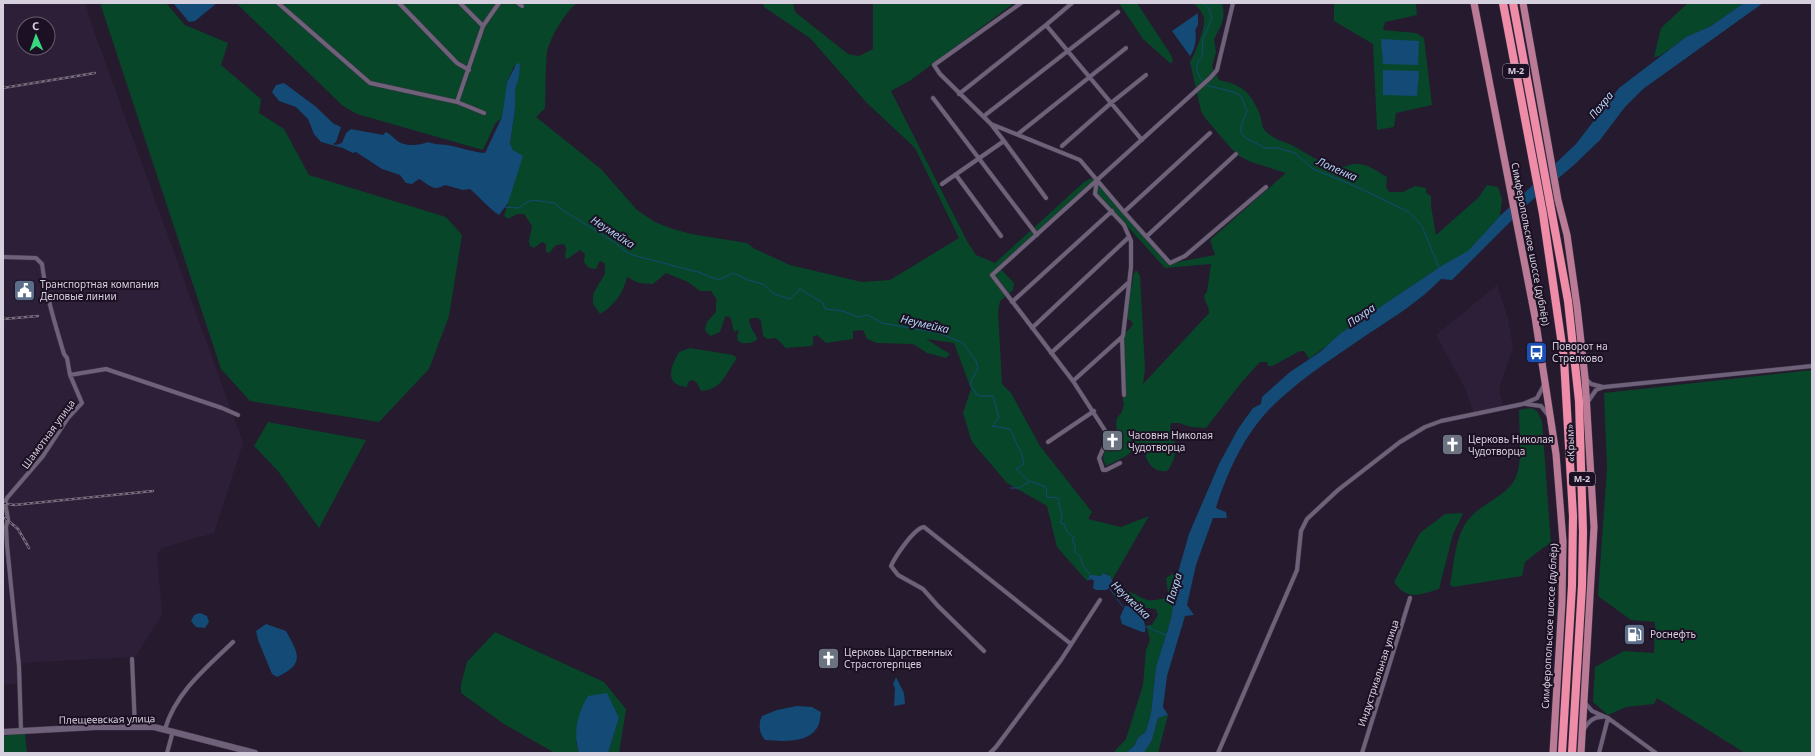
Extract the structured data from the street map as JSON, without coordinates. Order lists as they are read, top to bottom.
{
  "streets": {
    "highway": ["М-2", "«Крым»"],
    "main road": ["Симферопольское шоссе (дублёр)"],
    "street": ["Шамотная улица", "Индустриальная улица", "Плещеевская улица"]
  },
  "crossings": [
    ["Шамотная улица", "Плещеевская улица"]
  ],
  "water": ["Пахра", "Лопенка", "Неумейка"],
  "places": {
    "public building": ["Транспортная компания Деловые линии"],
    "bus stop": ["Поворот на Стрелково"],
    "church": ["Часовня Николая Чудотворца", "Церковь Николая Чудотворца", "Церковь Царственных Страстотерпцев"],
    "fuel station": ["Роснефть"]
  },
  "north": "top"
}
